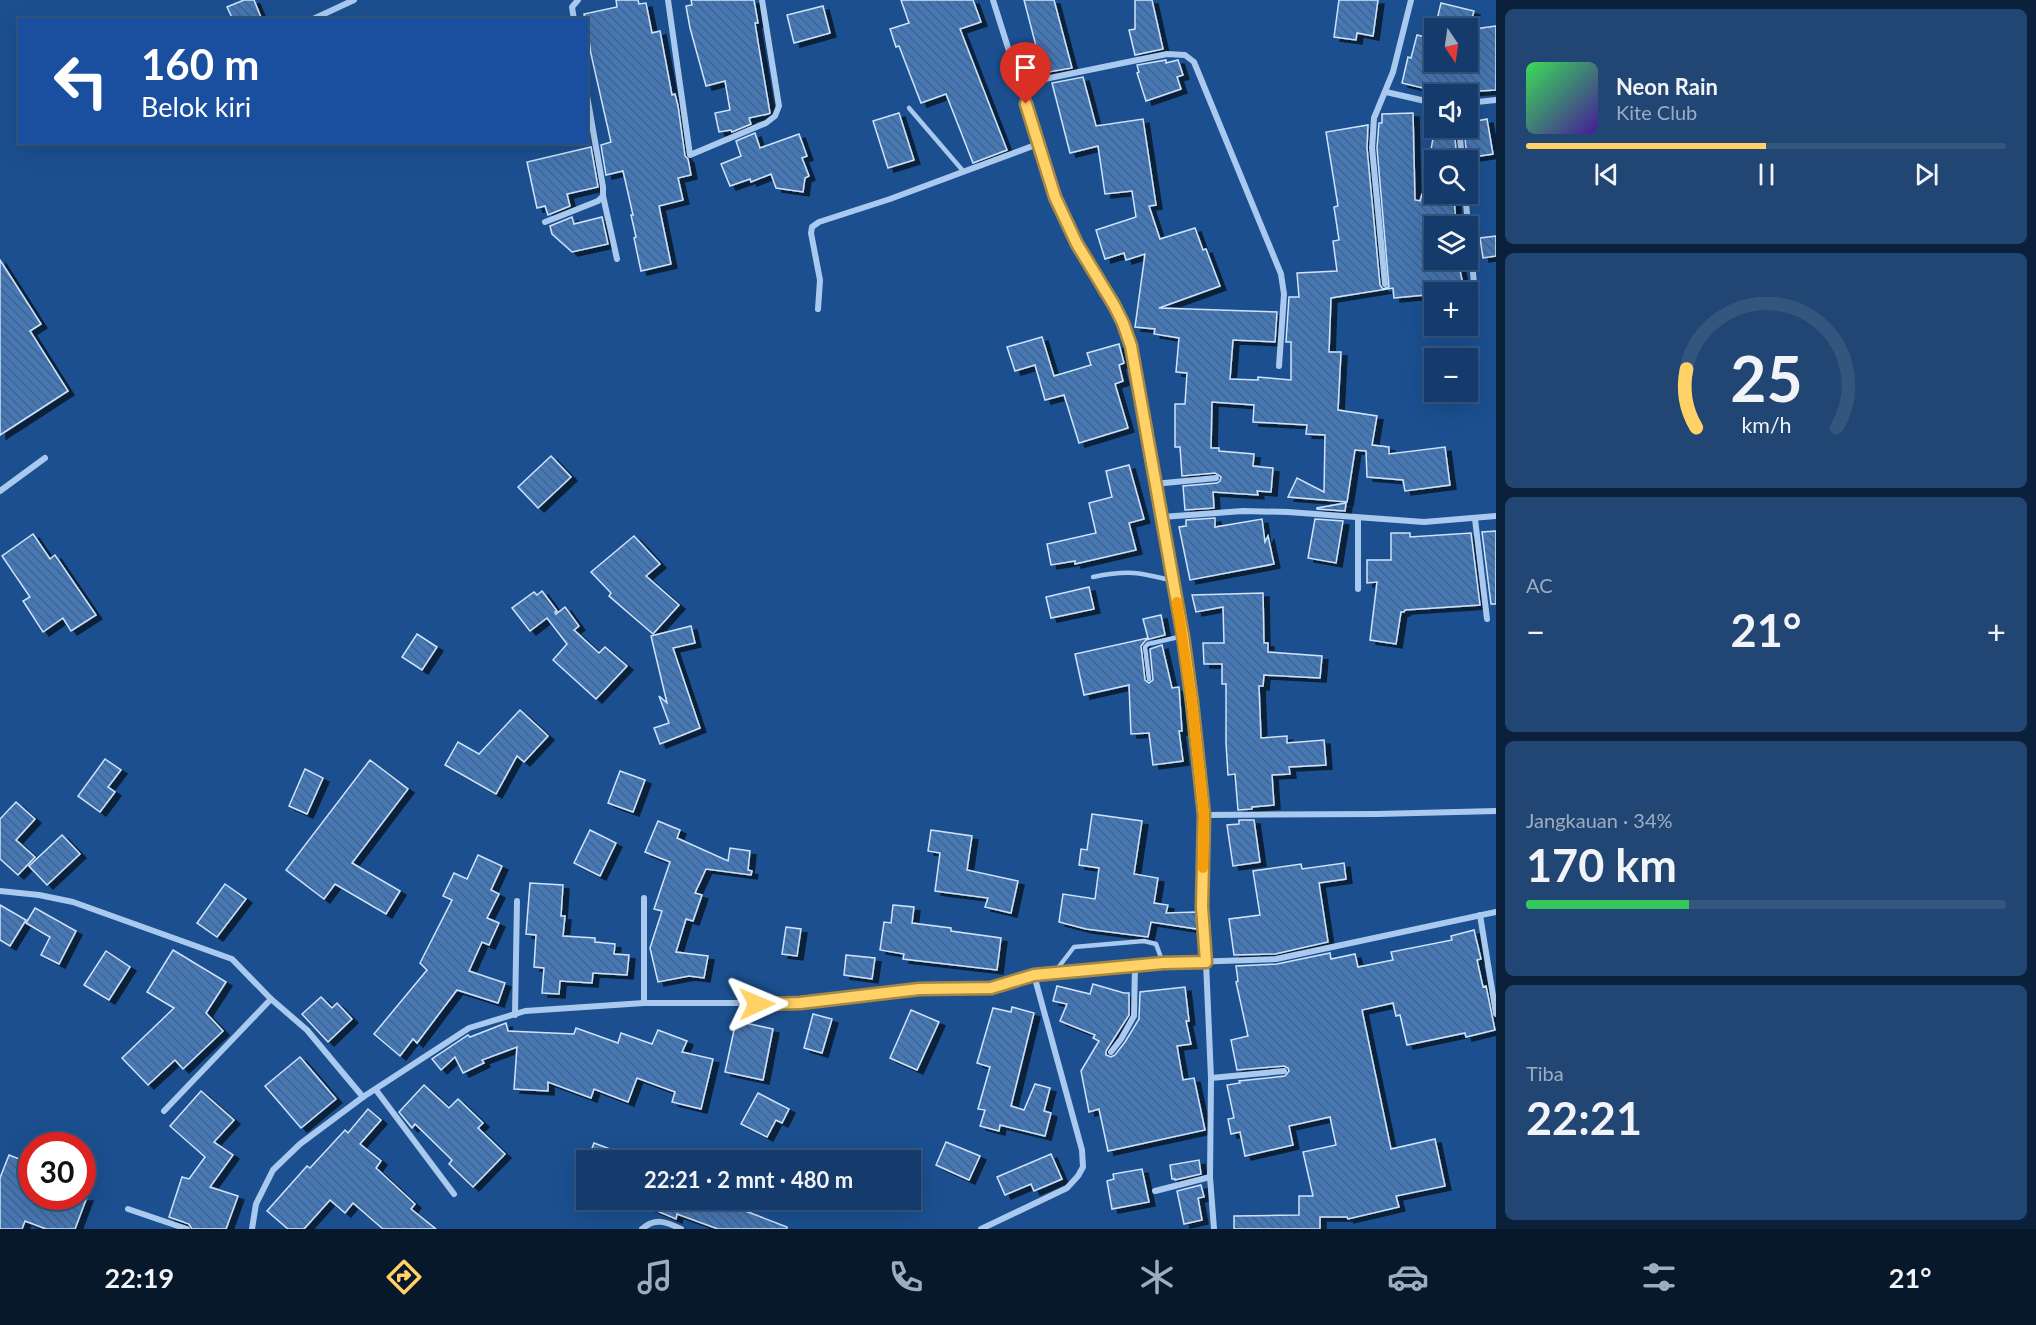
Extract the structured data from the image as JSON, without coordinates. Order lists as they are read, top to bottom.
{
  "north": "bottom",
  "page": {
    "map_buttons": ["+", "−"],
    "turn": ["160 m", "Belok kiri"],
    "song": ["Neon Rain", "Kite Club"],
    "tile": [
      "AC",
      ["Jangkauan · 34%", "170 km"],
      ["Tiba", "22:21"]
    ],
    "heat": ["−", "21°", "+"],
    "limit": "30",
    "trip": "22:21 · 2 mnt · 480 m",
    "tabs": ["22:19", "21°"],
    "gauge": ["25", "km/h"]
  }
}
